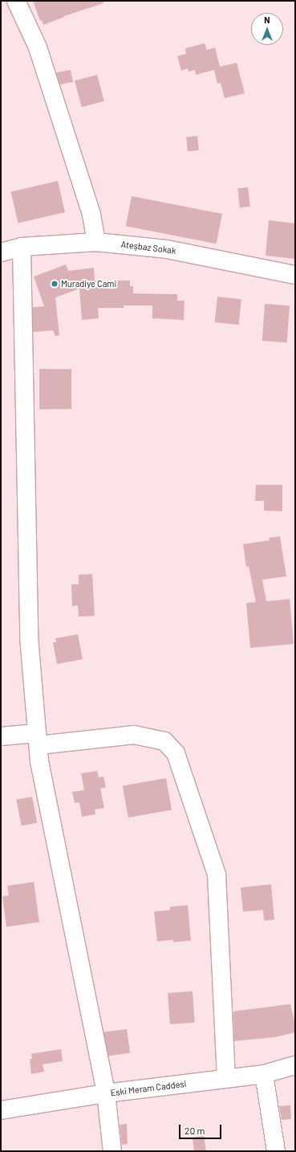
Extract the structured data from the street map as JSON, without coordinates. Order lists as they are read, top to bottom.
{
  "streets": {
    "street": ["Ateşbaz Sokak", "Eski Meram Caddesi"]
  },
  "places": ["Muradiye Cami"],
  "scale_bar": "20 m",
  "north": "top"
}
